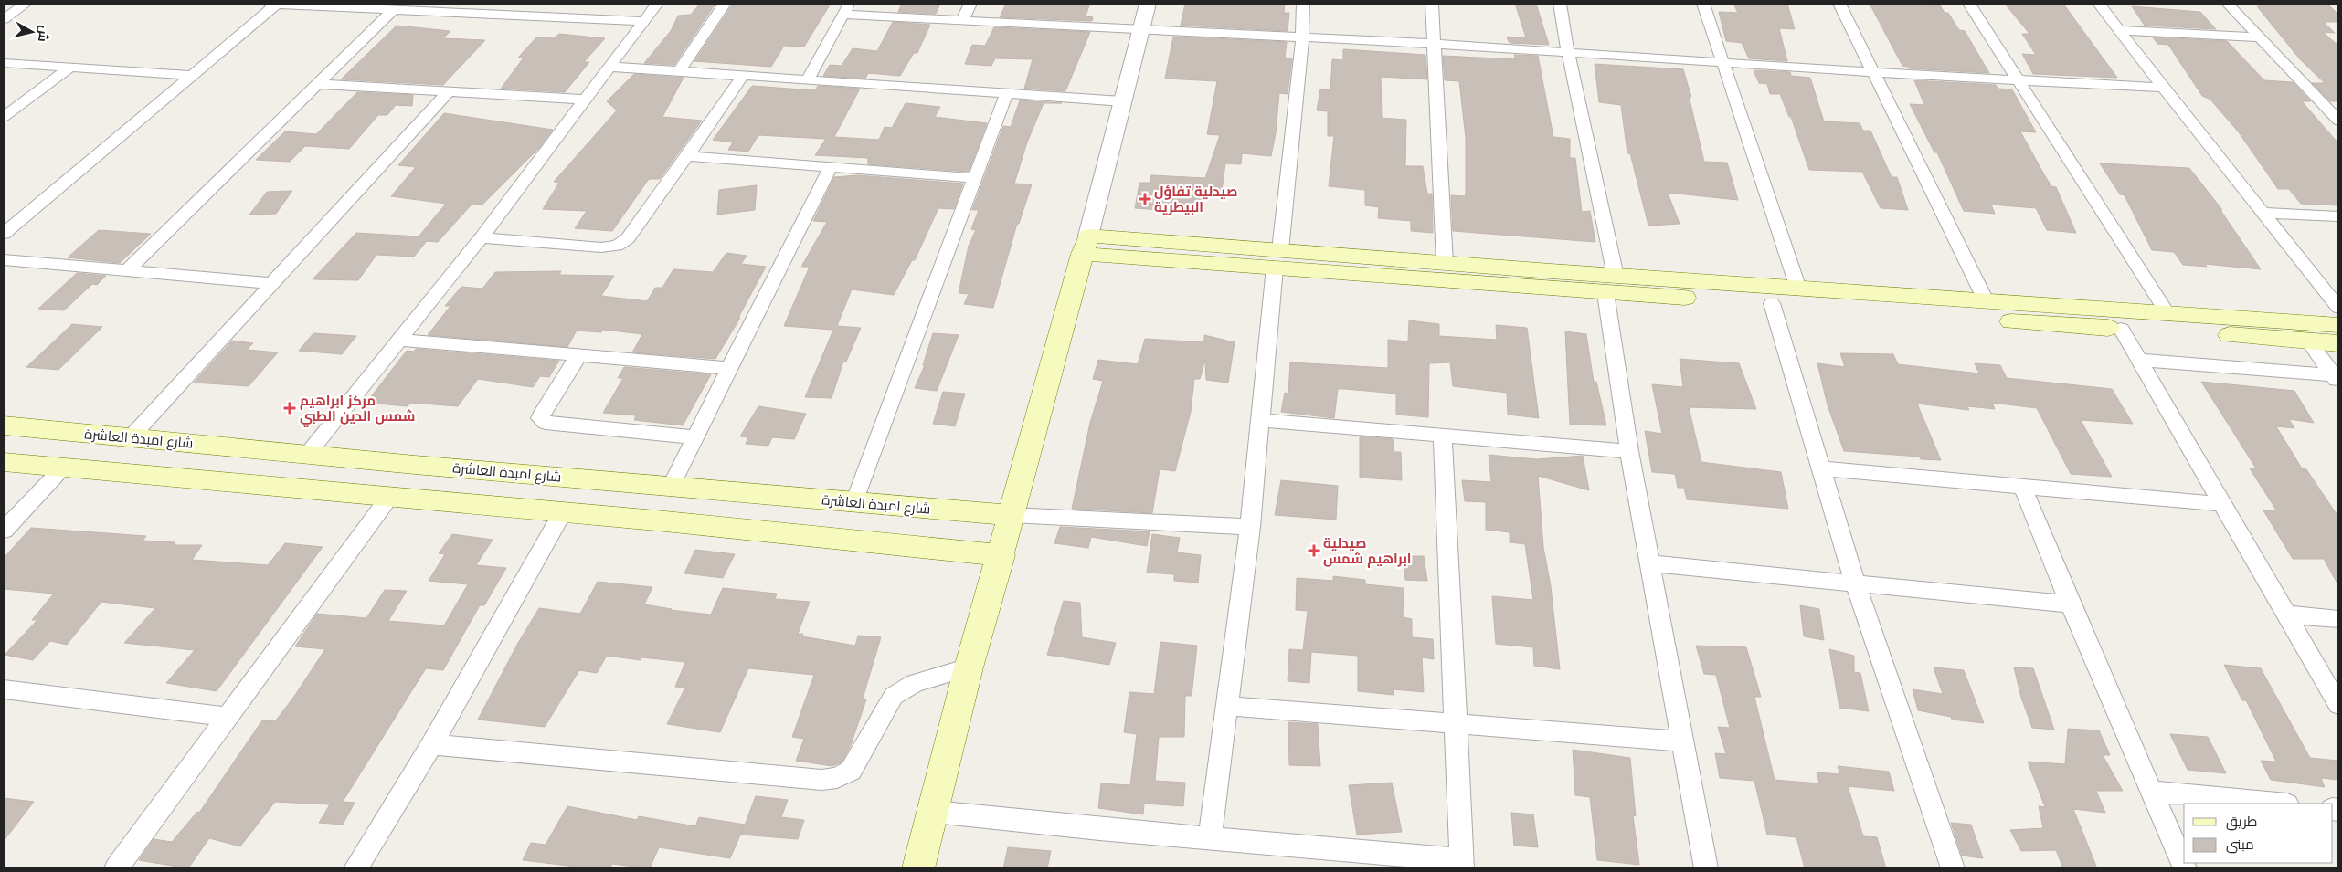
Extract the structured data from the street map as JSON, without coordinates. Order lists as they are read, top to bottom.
{
  "streets": {
    "main road": ["شارع امبدة العاشرة"]
  },
  "places": {
    "health": ["صيدلية تفاؤل البيطرية", "مركز ابراهيم شمس الدين الطبي", "صيدلية ابراهيم شمس"]
  },
  "legend": ["طريق", "مبنى"],
  "north": "right"
}
